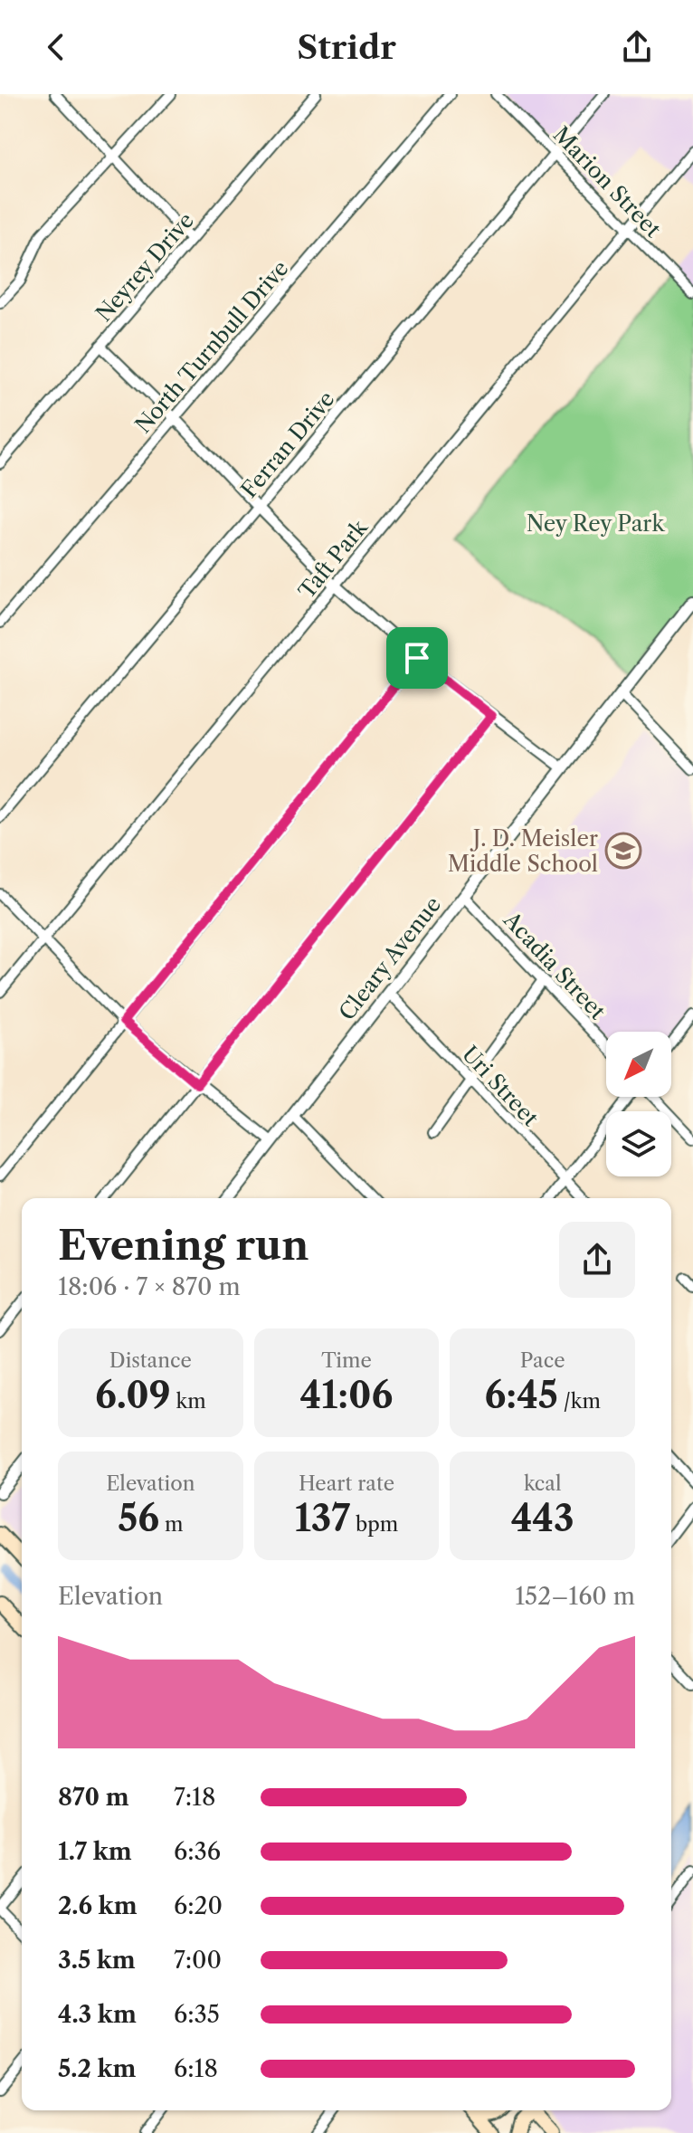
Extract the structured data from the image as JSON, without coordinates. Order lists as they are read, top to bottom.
{
  "streets": {
    "street": [
      "Marion Street",
      "Neyrey Drive",
      "North Turnbull Drive",
      "Ferran Drive",
      "Taft Park",
      "Cleary Avenue",
      "Acadia Street",
      "Uri Street"
    ]
  },
  "crossings": [
    ["Marion Street", "Ferran Drive"],
    ["Marion Street", "Taft Park"],
    ["Cleary Avenue", "Acadia Street"],
    ["Cleary Avenue", "Uri Street"]
  ],
  "parks": ["Ney Rey Park"],
  "places": {
    "school or university": ["J. D. Meisler Middle School"]
  },
  "north": "bottom left",
  "page": {
    "header": "Stridr",
    "heading": ["Evening run", "18:06 · 7 × 870 m"],
    "stats": [
      ["Distance", "6.09 km"],
      ["Time", "41:06"],
      ["Pace", "6:45 /km"],
      ["Elevation", "56 m"],
      ["Heart rate", "137 bpm"],
      ["kcal", "443"]
    ],
    "chart": ["Elevation", "152–160 m"],
    "list": [
      {
        "name": "870 m",
        "note": "7:18"
      },
      {
        "name": "1.7 km",
        "note": "6:36"
      },
      {
        "name": "2.6 km",
        "note": "6:20"
      },
      {
        "name": "3.5 km",
        "note": "7:00"
      },
      {
        "name": "4.3 km",
        "note": "6:35"
      },
      {
        "name": "5.2 km",
        "note": "6:18"
      }
    ]
  }
}
